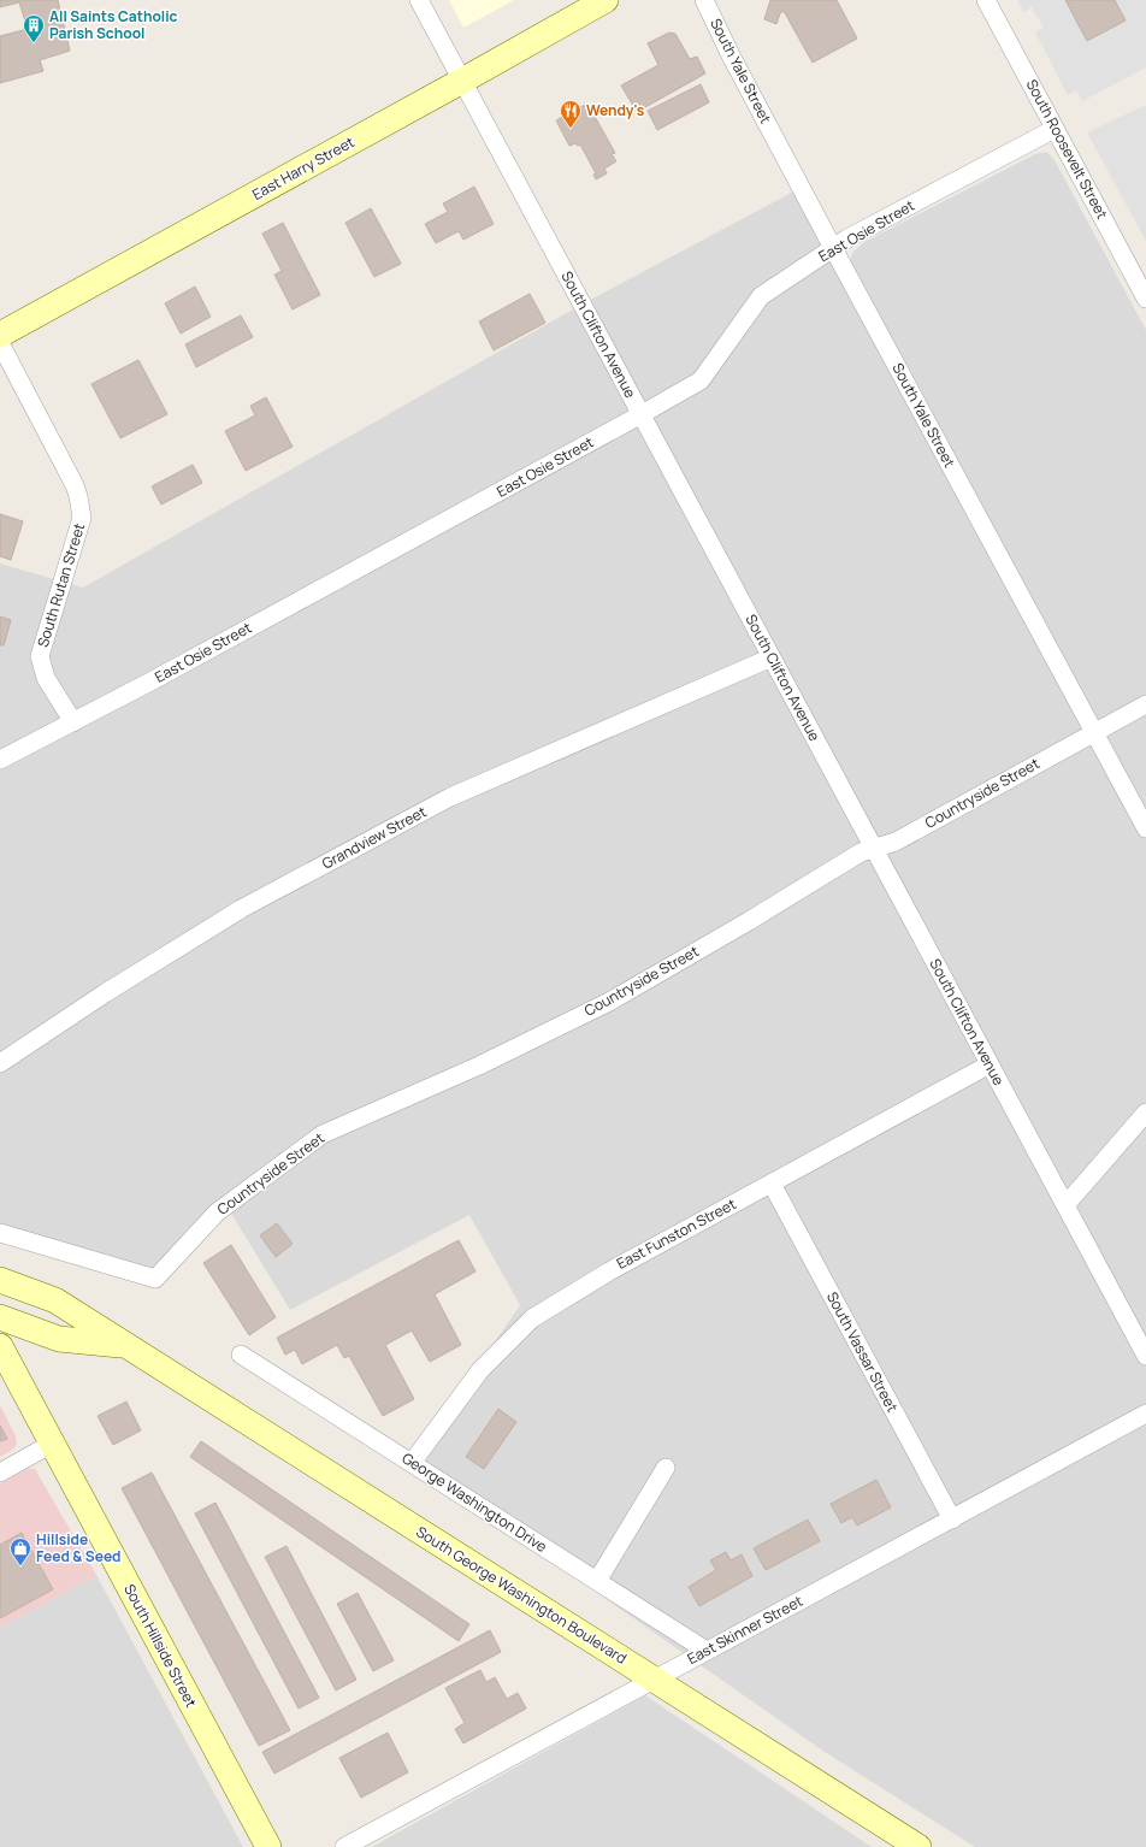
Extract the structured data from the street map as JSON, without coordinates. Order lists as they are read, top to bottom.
{
  "streets": {
    "main road": ["East Harry Street", "South George Washington Boulevard", "South Hillside Street"],
    "street": [
      "South Yale Street",
      "South Roosevelt Street",
      "East Osie Street",
      "South Clifton Avenue",
      "South Rutan Street",
      "Countryside Street",
      "Grandview Street",
      "East Funston Street",
      "South Vassar Street",
      "George Washington Drive",
      "East Skinner Street"
    ]
  },
  "crossings": [
    ["South Yale Street", "East Osie Street"],
    ["South Yale Street", "Countryside Street"],
    ["South Roosevelt Street", "East Osie Street"],
    ["East Harry Street", "South Clifton Avenue"],
    ["East Osie Street", "South Clifton Avenue"],
    ["East Osie Street", "South Rutan Street"],
    ["South Clifton Avenue", "Countryside Street"],
    ["South Clifton Avenue", "Grandview Street"],
    ["South Clifton Avenue", "East Funston Street"],
    ["East Funston Street", "South Vassar Street"],
    ["East Funston Street", "George Washington Drive"],
    ["South Vassar Street", "East Skinner Street"],
    ["George Washington Drive", "East Skinner Street"],
    ["South George Washington Boulevard", "East Skinner Street"]
  ],
  "places": {
    "building": ["All Saints Catholic Parish School"],
    "restaurant": ["Wendy's"],
    "shop": ["Hillside Feed & Seed"]
  }
}
